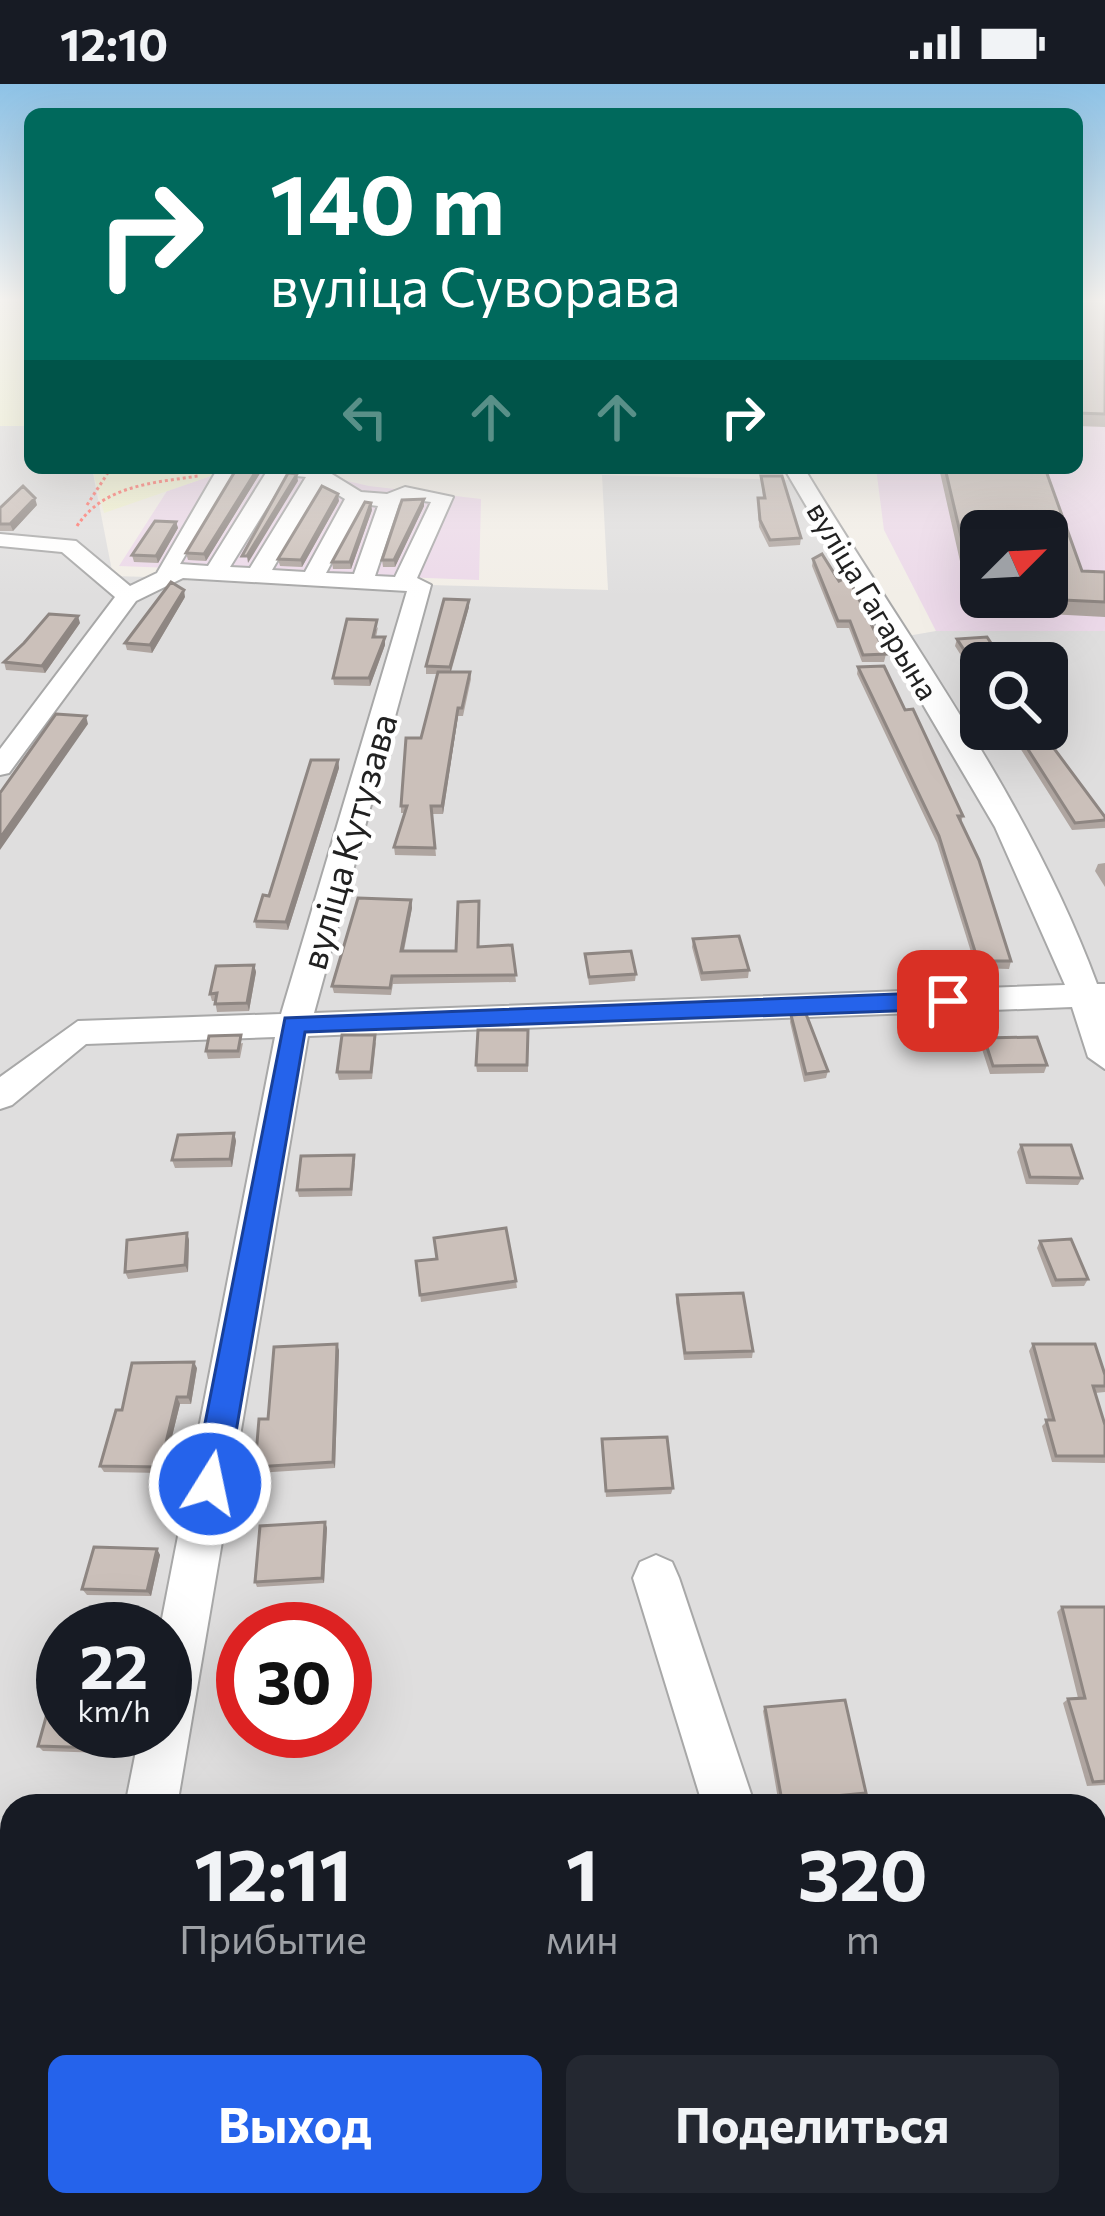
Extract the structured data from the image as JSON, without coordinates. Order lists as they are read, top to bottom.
{
  "streets": {
    "street": ["вуліца Гагарына", "вуліца Кутузава"]
  },
  "north": "top right",
  "page": {
    "status": "12:10",
    "turn": ["140 m", "вуліца Суворава"],
    "speed": "22 km/h",
    "limit": "30",
    "eta": [
      "12:11",
      "Прибытие",
      "1",
      "мин",
      "320",
      "m"
    ],
    "buttons": ["Выход", "Поделиться"]
  }
}
